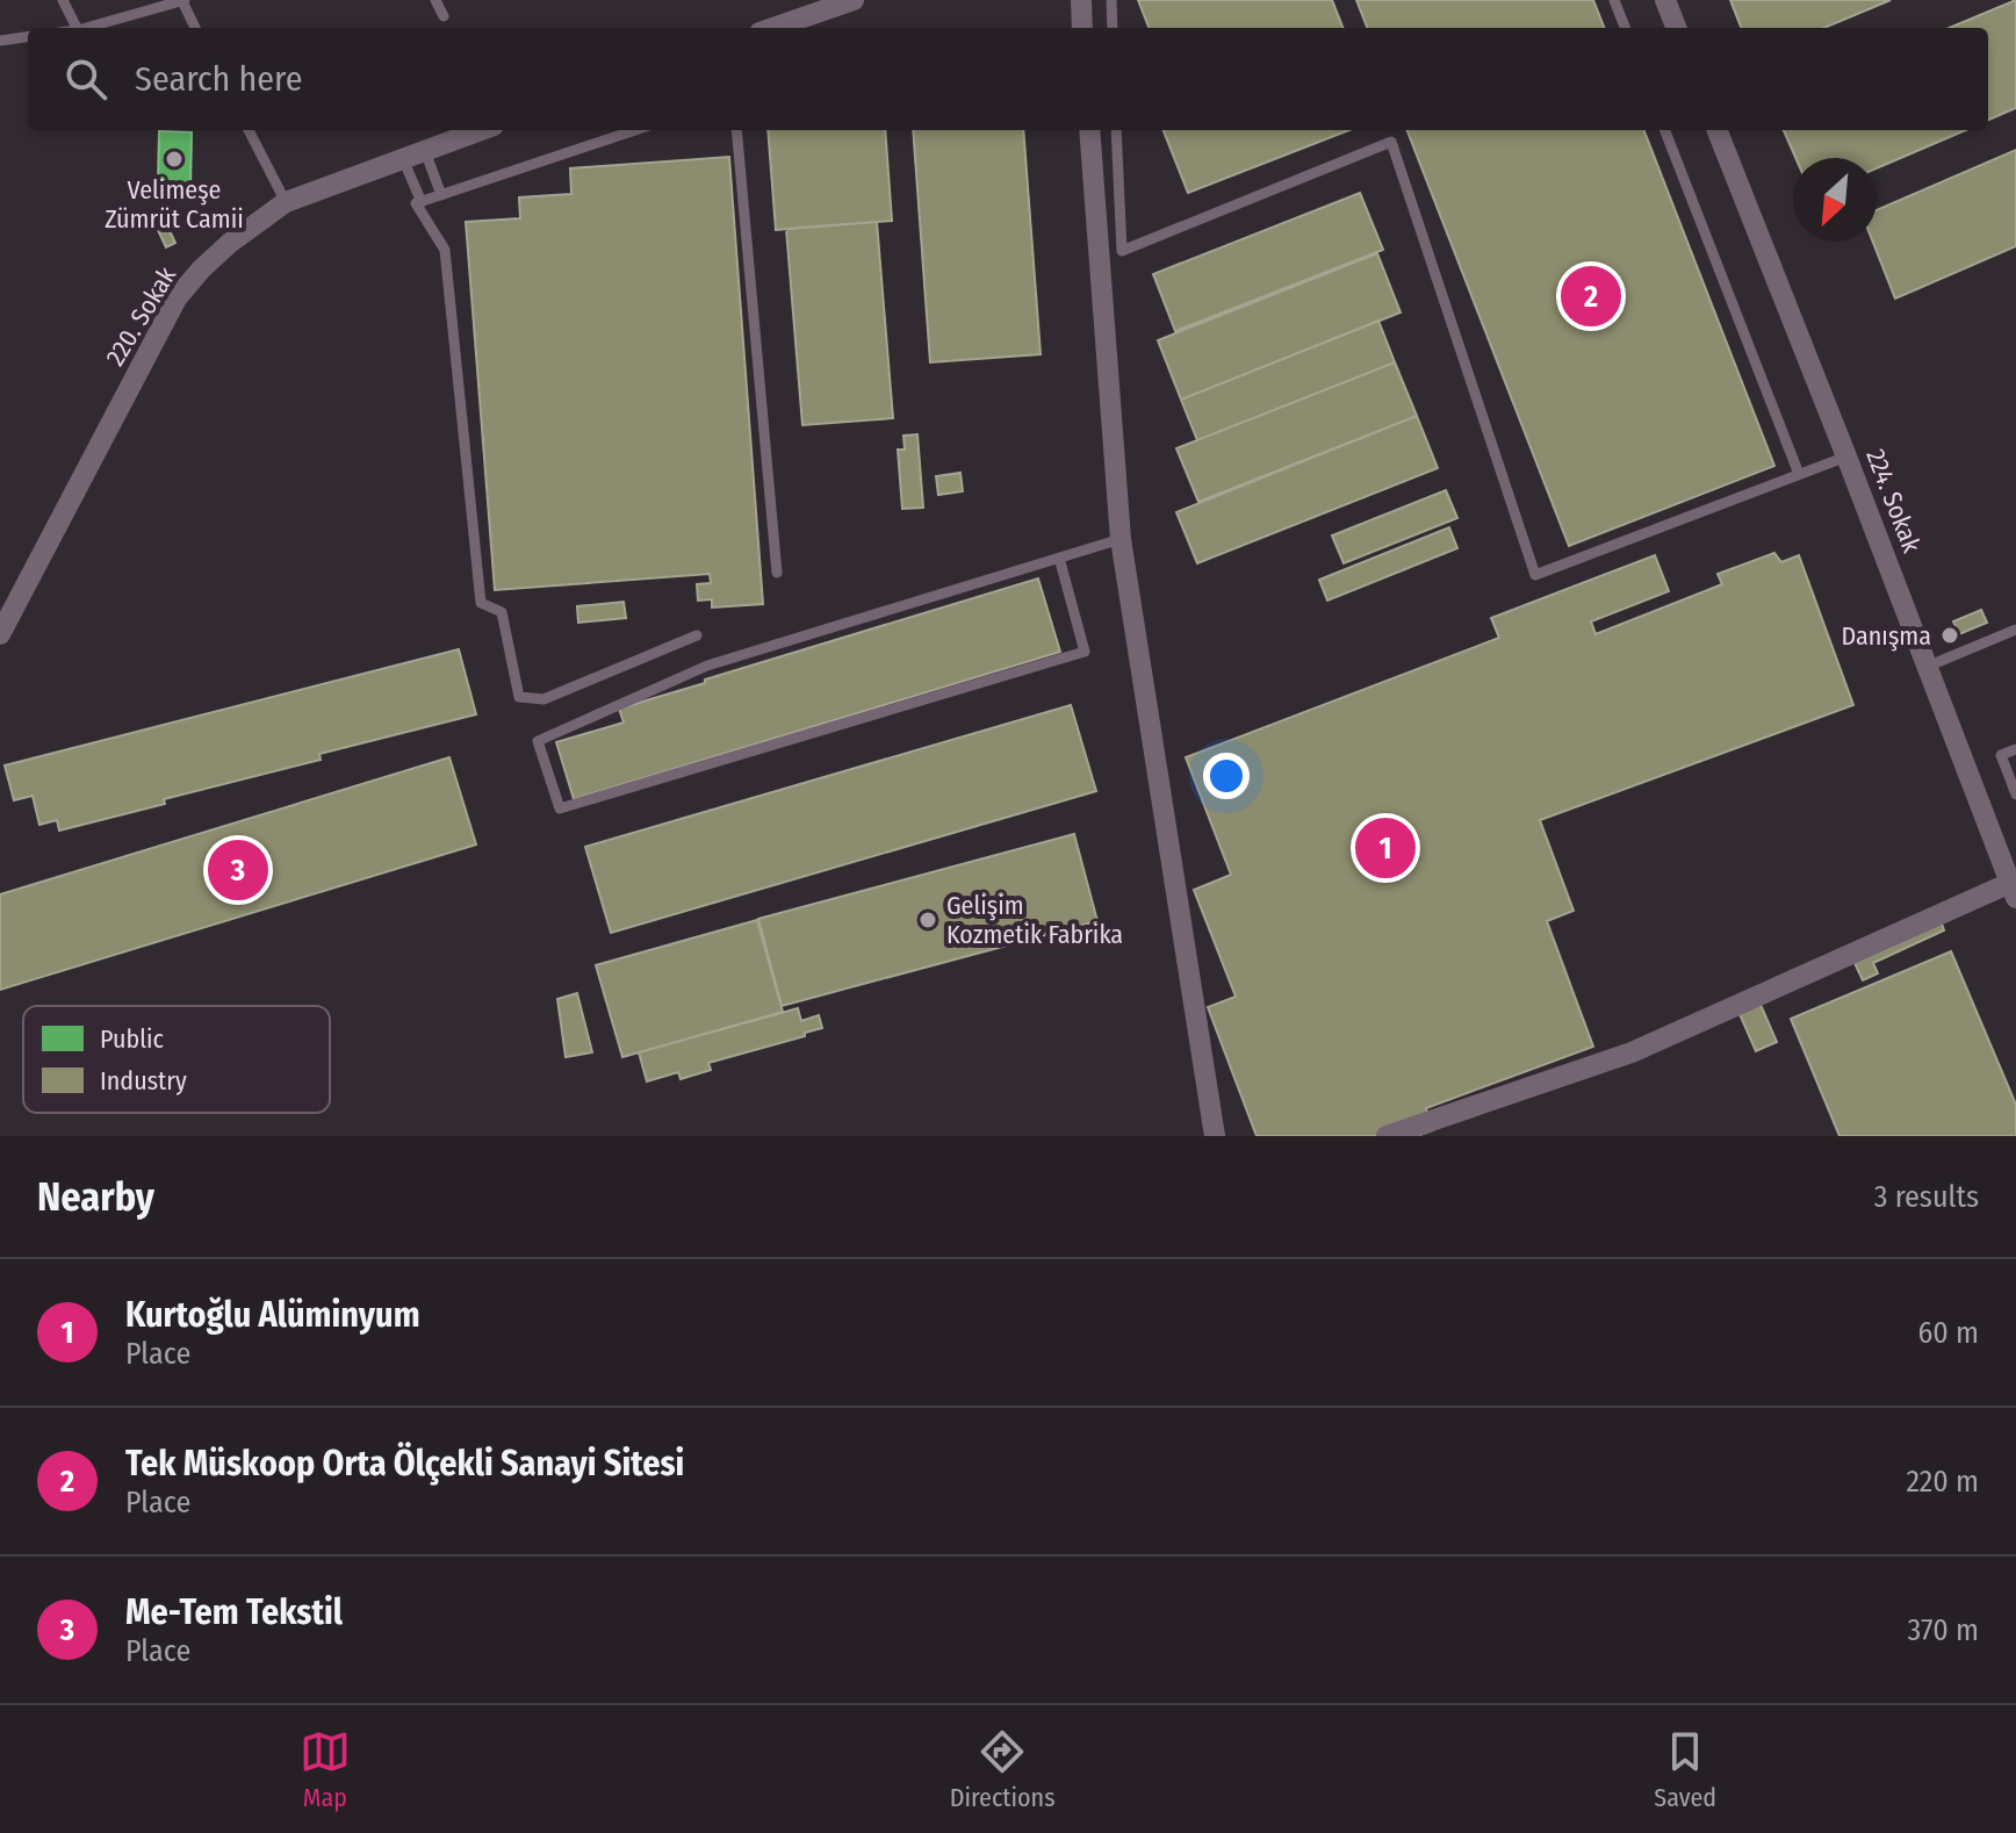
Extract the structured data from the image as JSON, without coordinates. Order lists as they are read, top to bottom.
{
  "streets": {
    "street": ["220. Sokak", "224. Sokak"]
  },
  "places": ["Velimeşe Zümrüt Camii", "Danışma", "Gelişim Kozmetik Fabrika"],
  "legend": ["Public", "Industry"],
  "north": "bottom left",
  "page": {
    "search": "Search here",
    "pins": ["2", "1", "3"],
    "heading": ["Nearby", "3 results"],
    "list": [
      {
        "mark": "1",
        "name": "Kurtoğlu Alüminyum",
        "note": "Place",
        "value": "60 m"
      },
      {
        "mark": "2",
        "name": "Tek Müskoop Orta Ölçekli Sanayi Sitesi",
        "note": "Place",
        "value": "220 m"
      },
      {
        "mark": "3",
        "name": "Me-Tem Tekstil",
        "note": "Place",
        "value": "370 m"
      }
    ],
    "nav": ["Map", "Directions", "Saved"]
  }
}
